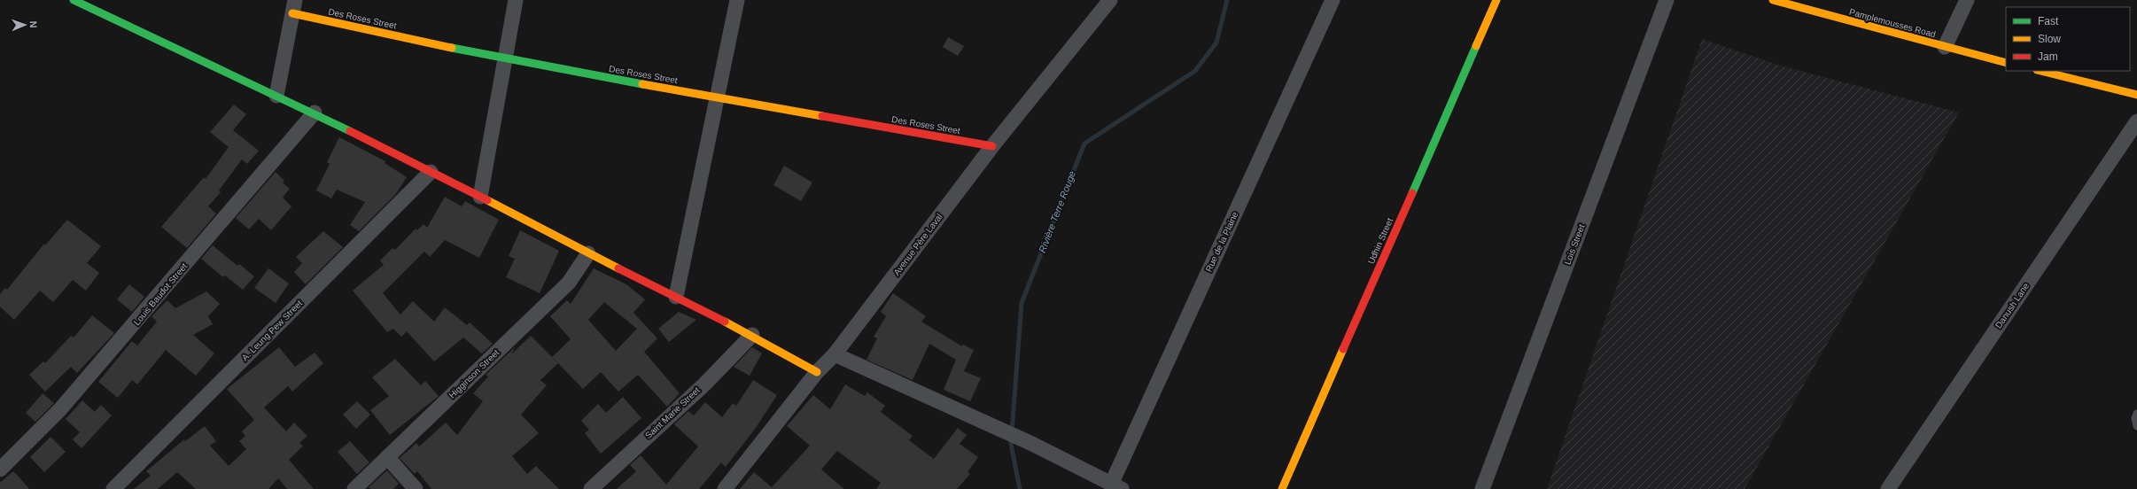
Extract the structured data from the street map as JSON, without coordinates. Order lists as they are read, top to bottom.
{
  "streets": {
    "street": [
      "Des Roses Street",
      "Pamplemousses Road",
      "Udhin Street",
      "Rue de la Plaine",
      "Avenue Père Laval",
      "Lois Street",
      "Louis Baudot Street",
      "Danush Lane",
      "A. Leung Pew Street",
      "Higginson Street",
      "Saint Marie Street"
    ]
  },
  "crossings": [
    ["Des Roses Street", "Avenue Père Laval"]
  ],
  "water": ["Rivière Terre Rouge"],
  "legend": ["Fast", "Slow", "Jam"],
  "north": "right"
}
